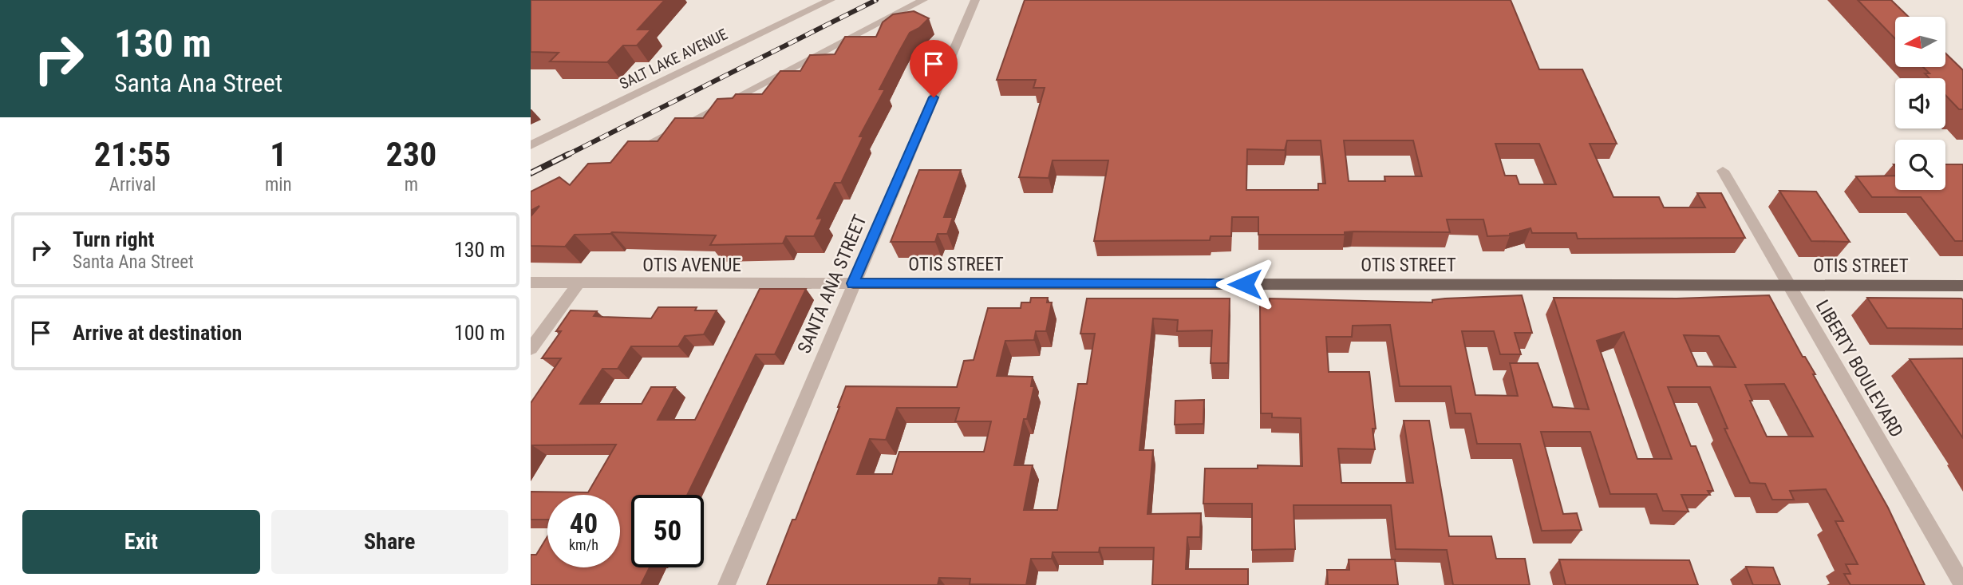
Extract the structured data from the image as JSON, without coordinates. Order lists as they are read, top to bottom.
{
  "streets": {
    "main road": ["OTIS STREET"],
    "street": [
      "SALT LAKE AVENUE",
      "OTIS AVENUE",
      "SANTA ANA STREET",
      "LIBERTY BOULEVARD"
    ]
  },
  "crossings": [
    ["OTIS STREET", "OTIS AVENUE"],
    ["OTIS STREET", "SANTA ANA STREET"],
    ["OTIS STREET", "LIBERTY BOULEVARD"],
    ["OTIS AVENUE", "SANTA ANA STREET"]
  ],
  "north": "left",
  "page": {
    "turn": ["130 m", "Santa Ana Street"],
    "eta": [
      "21:55",
      "Arrival",
      "1",
      "min",
      "230",
      "m"
    ],
    "list": [
      {
        "name": "Turn right",
        "note": "Santa Ana Street",
        "value": "130 m"
      },
      {
        "name": "Arrive at destination",
        "value": "100 m"
      }
    ],
    "speed": "40 km/h",
    "limit": "50",
    "buttons": ["Exit", "Share"]
  }
}
